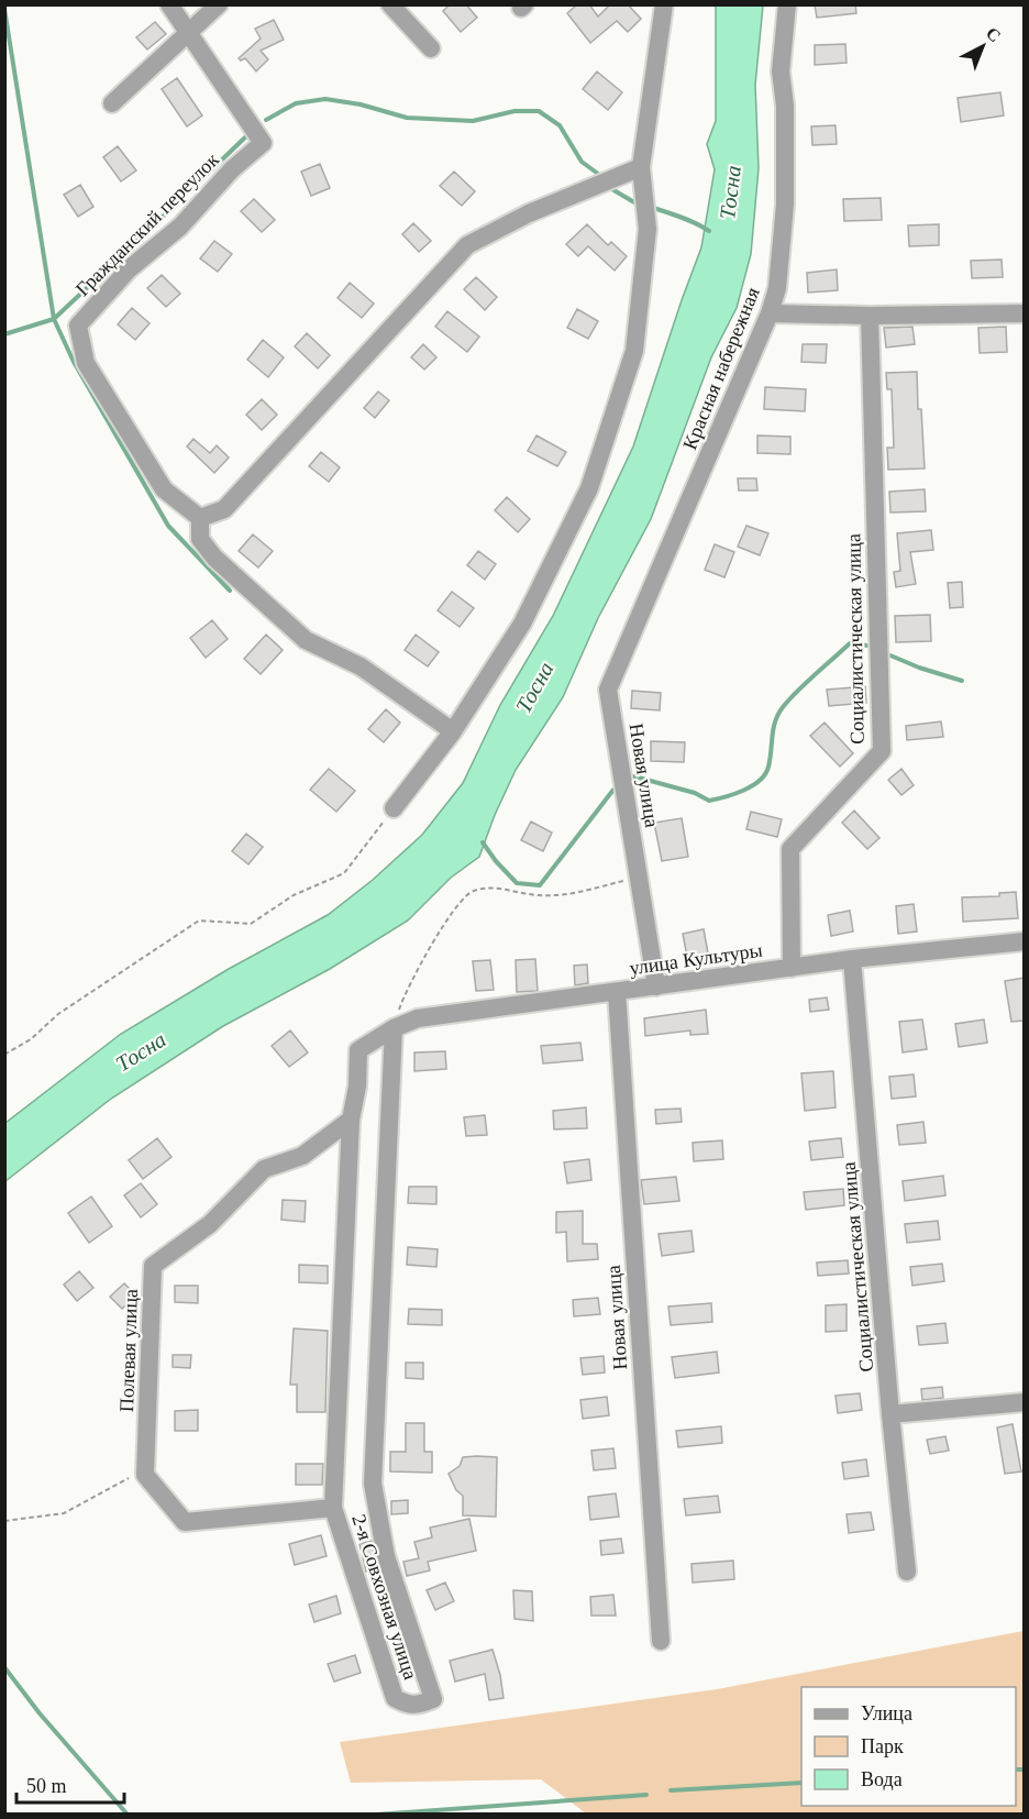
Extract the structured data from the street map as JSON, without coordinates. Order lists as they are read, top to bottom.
{
  "streets": {
    "street": [
      "Гражданский переулок",
      "Красная набережная",
      "Социалистическая улица",
      "Новая улица",
      "улица Культуры",
      "Полевая улица",
      "2-я Совхозная улица"
    ]
  },
  "crossings": [
    ["Красная набережная", "Новая улица"],
    ["Социалистическая улица", "улица Культуры"],
    ["Новая улица", "улица Культуры"],
    ["улица Культуры", "2-я Совхозная улица"],
    ["Полевая улица", "2-я Совхозная улица"]
  ],
  "water": ["Тосна"],
  "legend": ["Улица", "Парк", "Вода"],
  "scale_bar": "50 m",
  "north": "top right"
}
